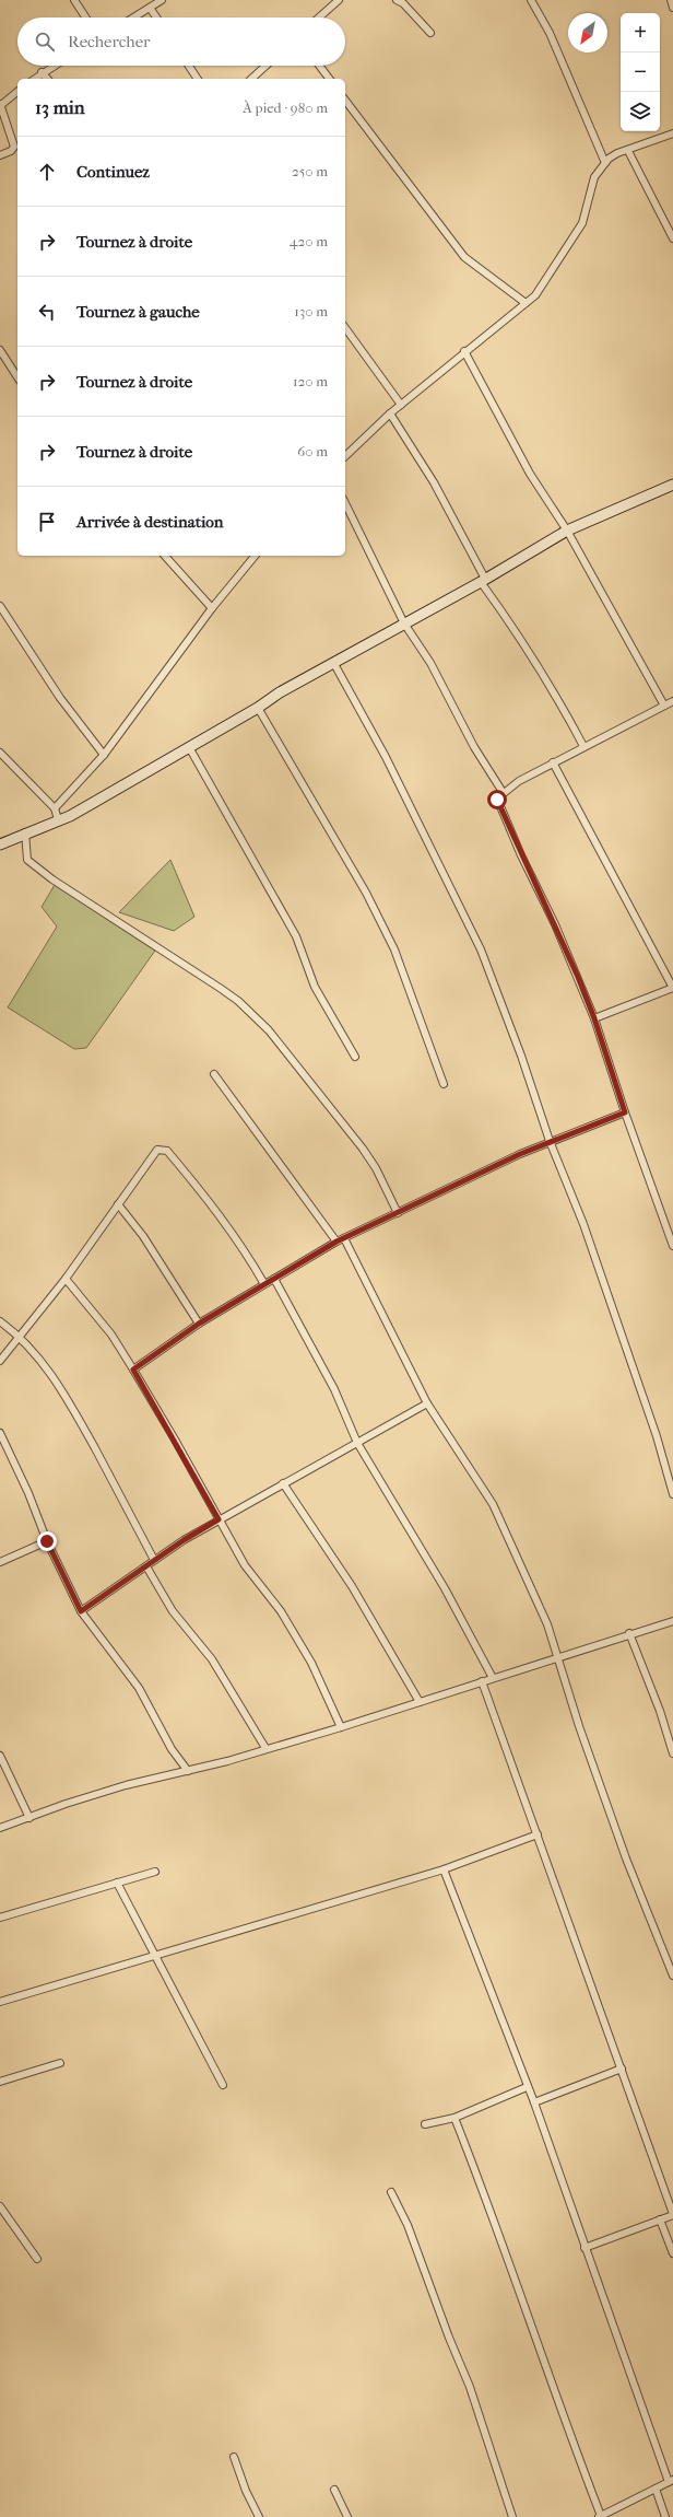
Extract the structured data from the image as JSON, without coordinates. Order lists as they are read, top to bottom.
{
  "north": "bottom left",
  "page": {
    "map_buttons": ["+", "−"],
    "search": "Rechercher",
    "heading": ["13 min", "À pied · 980 m"],
    "list": [
      ["Continuez", "250 m"],
      ["Tournez à droite", "420 m"],
      ["Tournez à gauche", "130 m"],
      ["Tournez à droite", "120 m"],
      ["Tournez à droite", "60 m"],
      "Arrivée à destination"
    ]
  }
}
